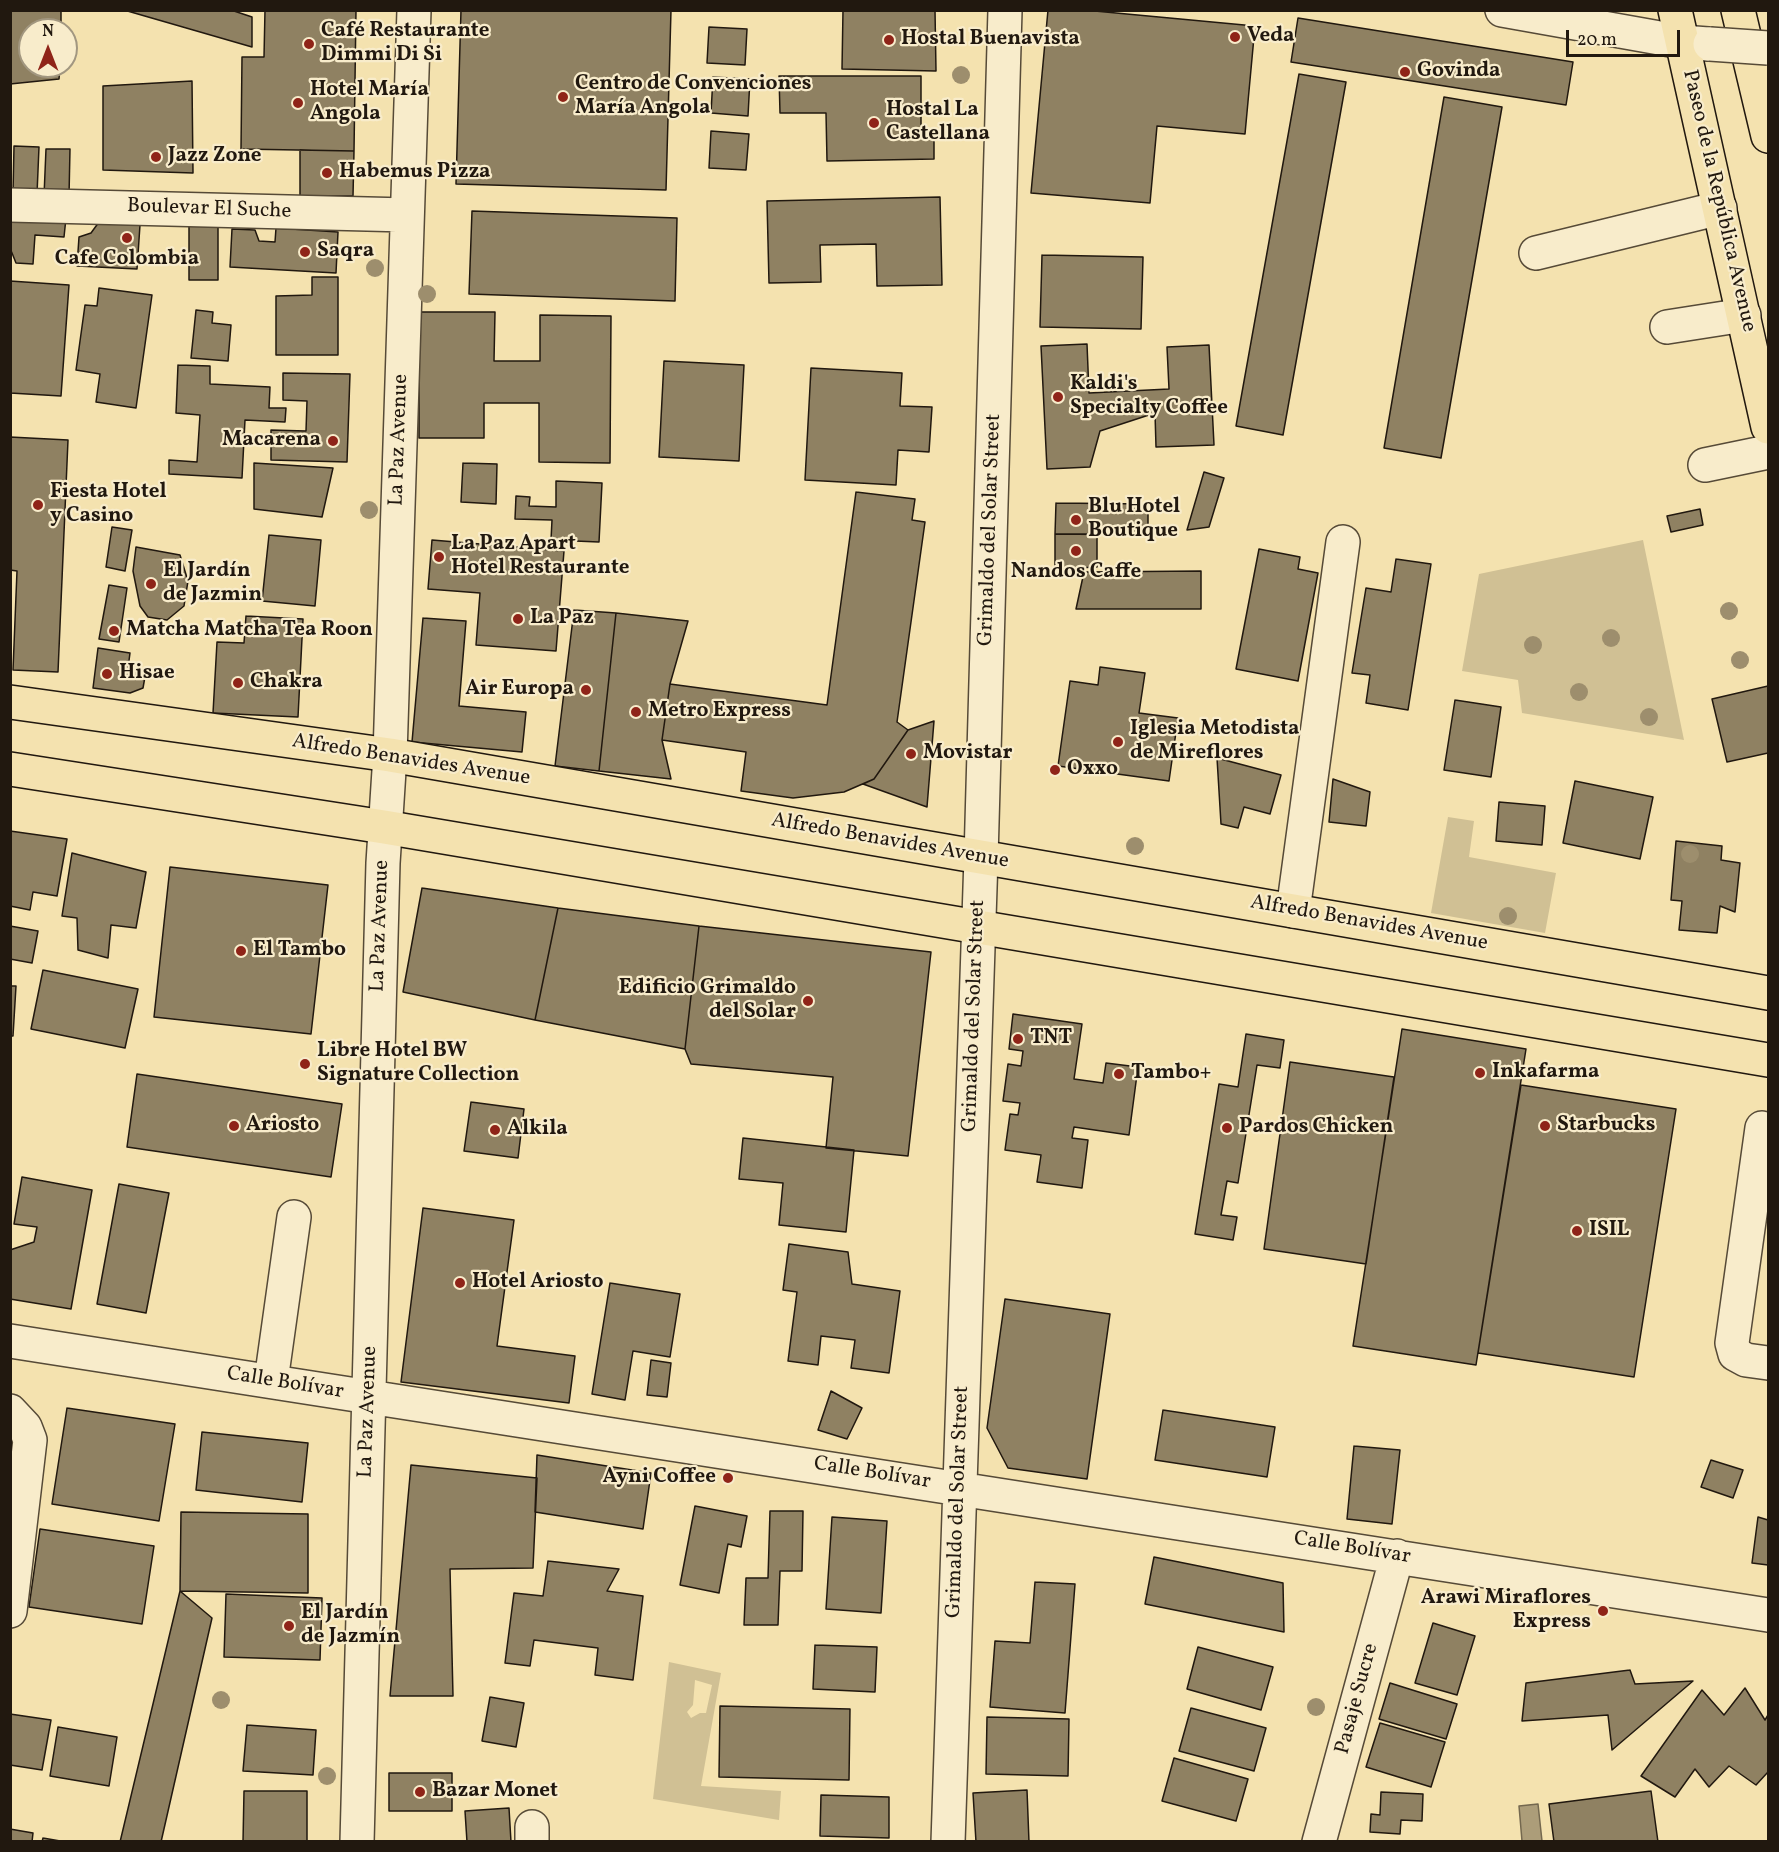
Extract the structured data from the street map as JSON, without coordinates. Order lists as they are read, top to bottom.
{
  "streets": {
    "main road": ["Paseo de la República Avenue", "Alfredo Benavides Avenue"],
    "street": [
      "Boulevar El Suche",
      "La Paz Avenue",
      "Grimaldo del Solar Street",
      "Calle Bolívar",
      "Pasaje Sucre"
    ]
  },
  "crossings": [
    ["Boulevar El Suche", "La Paz Avenue"],
    ["La Paz Avenue", "Alfredo Benavides Avenue"],
    ["La Paz Avenue", "Calle Bolívar"],
    ["Grimaldo del Solar Street", "Alfredo Benavides Avenue"],
    ["Grimaldo del Solar Street", "Calle Bolívar"],
    ["Calle Bolívar", "Pasaje Sucre"]
  ],
  "places": [
    "Veda",
    "Hostal Buenavista",
    "Café Restaurante Dimmi Di Si",
    "Govinda",
    "Centro de Convenciones María Angola",
    "Hotel María Angola",
    "Hostal La Castellana",
    "Jazz Zone",
    "Habemus Pizza",
    "Cafe Colombia",
    "Saqra",
    "Kaldi's Specialty Coffee",
    "Macarena",
    "Fiesta Hotel y Casino",
    "Blu Hotel Boutique",
    "Nandos Caffe",
    "La Paz Apart Hotel Restaurante",
    "El Jardín de Jazmin",
    "La Paz",
    "Matcha Matcha Tea Roon",
    "Hisae",
    "Chakra",
    "Air Europa",
    "Metro Express",
    "Iglesia Metodista de Mireflores",
    "Movistar",
    "Oxxo",
    "El Tambo",
    "Edificio Grimaldo del Solar",
    "TNT",
    "Libre Hotel BW Signature Collection",
    "Inkafarma",
    "Tambo+",
    "Ariosto",
    "Starbucks",
    "Pardos Chicken",
    "Alkila",
    "ISIL",
    "Hotel Ariosto",
    "Ayni Coffee",
    "Arawi Miraflores Express",
    "El Jardín de Jazmín",
    "Bazar Monet"
  ],
  "scale_bar": "20 m",
  "north": "top"
}
